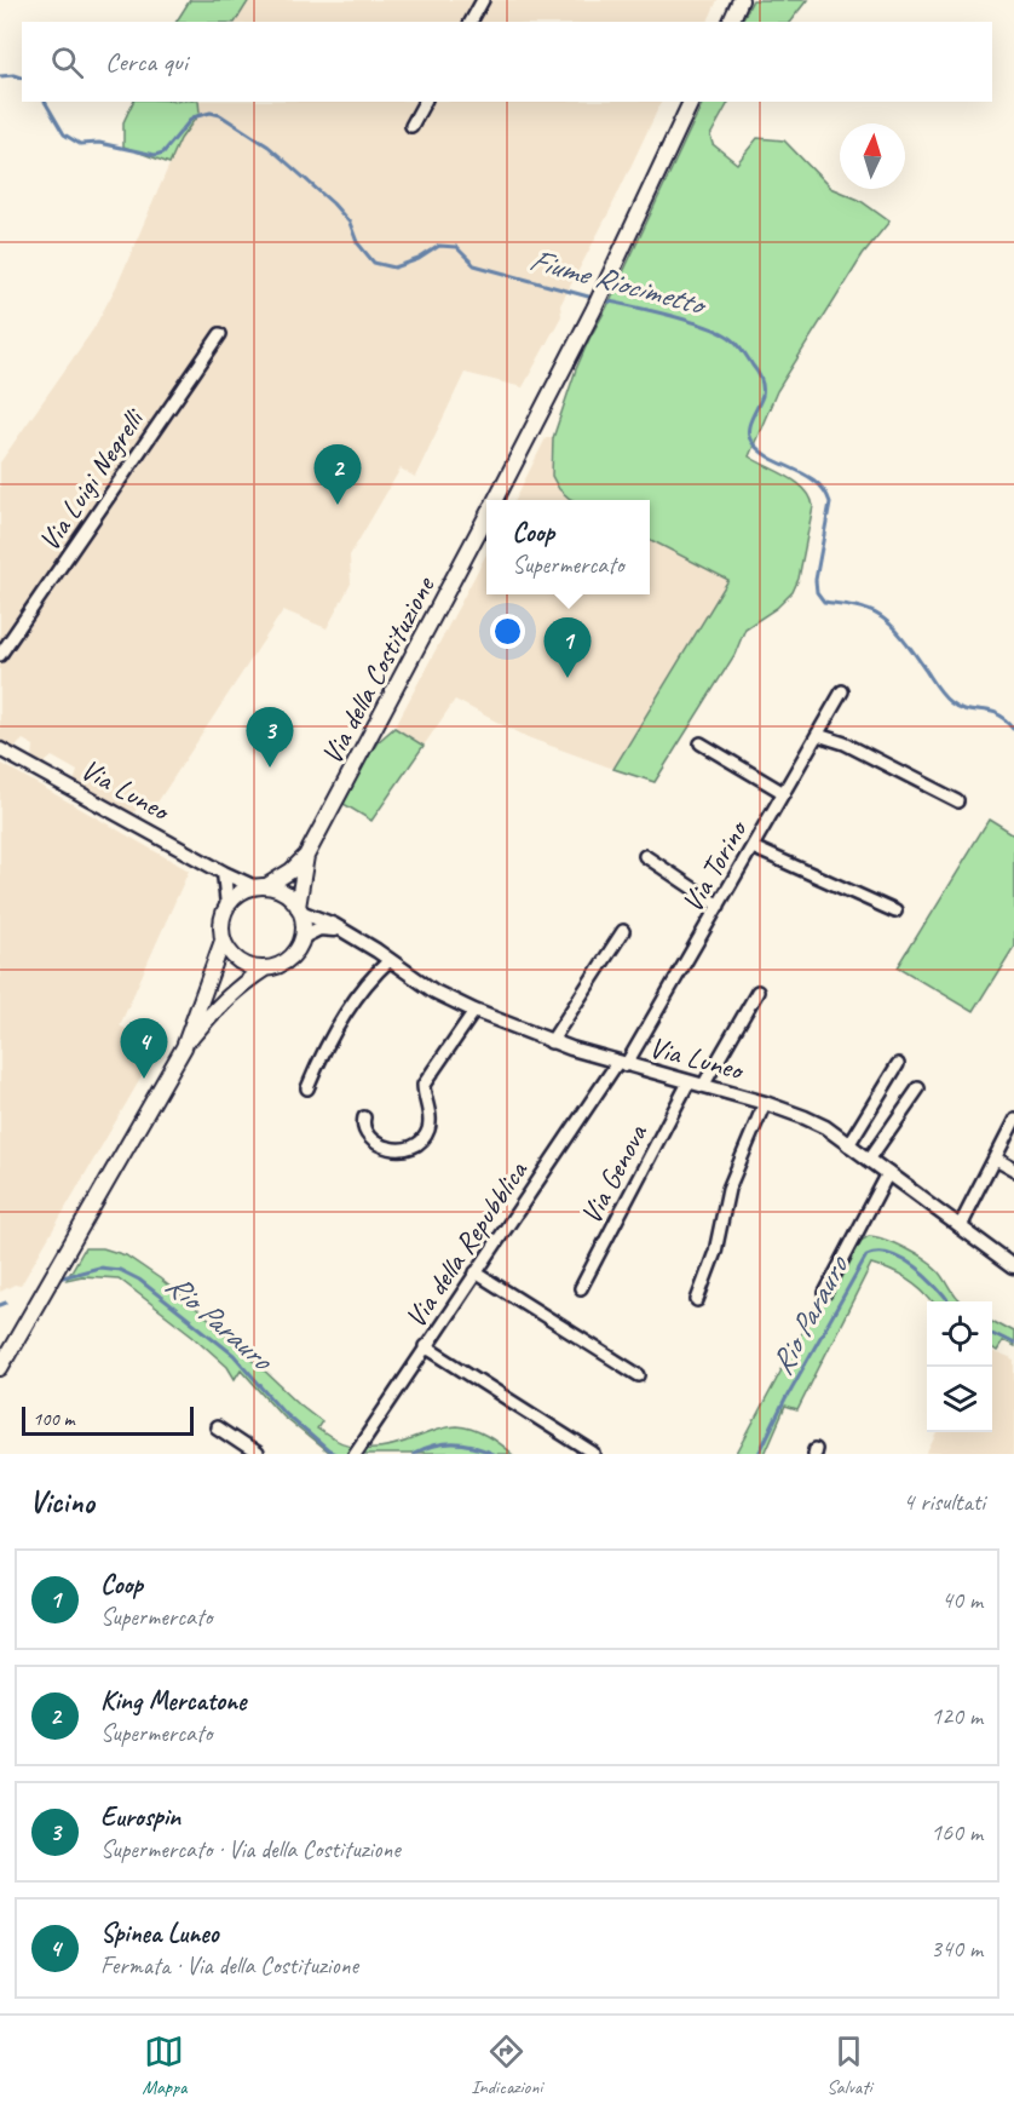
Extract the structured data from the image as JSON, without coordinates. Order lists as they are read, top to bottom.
{
  "streets": {
    "main road": ["Via della Costituzione"],
    "street": [
      "Via Luigi Negrelli",
      "Via Luneo",
      "Via Torino",
      "Via Genova",
      "Via della Repubblica"
    ]
  },
  "crossings": [
    ["Via della Costituzione", "Via Luneo"],
    ["Via Luneo", "Via Torino"],
    ["Via Luneo", "Via Genova"],
    ["Via Luneo", "Via della Repubblica"],
    ["Via Torino", "Via della Repubblica"]
  ],
  "water": ["Fiume Riocimetto", "Rio Parauro"],
  "scale_bar": "100 m",
  "north": "top",
  "page": {
    "search": "Cerca qui",
    "pins": [
      "2",
      "1",
      "3",
      "4"
    ],
    "popup": ["Coop", "Supermercato"],
    "scale": "100 m",
    "heading": ["Vicino", "4 risultati"],
    "list": [
      {
        "mark": "1",
        "name": "Coop",
        "note": "Supermercato",
        "value": "40 m"
      },
      {
        "mark": "2",
        "name": "King Mercatone",
        "note": "Supermercato",
        "value": "120 m"
      },
      {
        "mark": "3",
        "name": "Eurospin",
        "note": "Supermercato · Via della Costituzione",
        "value": "160 m"
      },
      {
        "mark": "4",
        "name": "Spinea Luneo",
        "note": "Fermata · Via della Costituzione",
        "value": "340 m"
      }
    ],
    "nav": ["Mappa", "Indicazioni", "Salvati"]
  }
}
